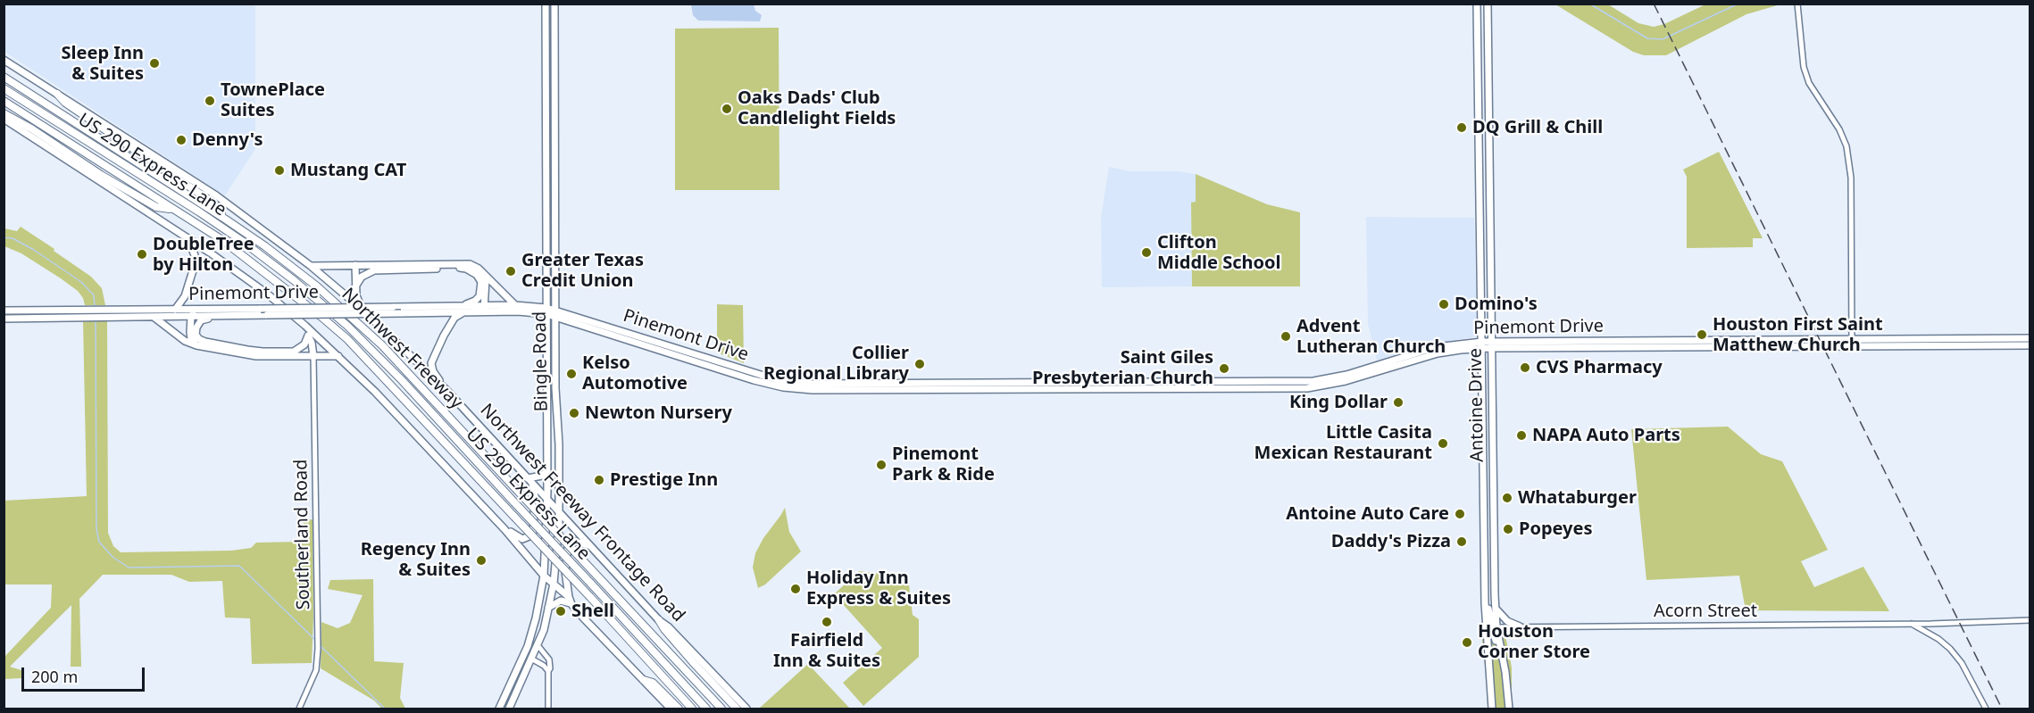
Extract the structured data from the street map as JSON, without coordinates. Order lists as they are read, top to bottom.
{
  "streets": {
    "highway": ["US 290 Express Lane", "Northwest Freeway"],
    "main road": [
      "Pinemont Drive",
      "Bingle Road",
      "Antoine Drive",
      "Northwest Freeway Frontage Road"
    ],
    "street": ["Southerland Road", "Acorn Street"]
  },
  "crossings": [
    ["Pinemont Drive", "Bingle Road"],
    ["Pinemont Drive", "Antoine Drive"],
    ["Bingle Road", "Northwest Freeway Frontage Road"],
    ["Antoine Drive", "Acorn Street"]
  ],
  "places": [
    "Sleep Inn & Suites",
    "TownePlace Suites",
    "Oaks Dads' Club Candlelight Fields",
    "DQ Grill & Chill",
    "Denny's",
    "Mustang CAT",
    "Clifton Middle School",
    "DoubleTree by Hilton",
    "Greater Texas Credit Union",
    "Domino's",
    "Houston First Saint Matthew Church",
    "Advent Lutheran Church",
    "Collier Regional Library",
    "CVS Pharmacy",
    "Saint Giles Presbyterian Church",
    "Kelso Automotive",
    "King Dollar",
    "Newton Nursery",
    "NAPA Auto Parts",
    "Little Casita Mexican Restaurant",
    "Pinemont Park & Ride",
    "Prestige Inn",
    "Whataburger",
    "Antoine Auto Care",
    "Popeyes",
    "Daddy's Pizza",
    "Regency Inn & Suites",
    "Holiday Inn Express & Suites",
    "Shell",
    "Fairfield Inn & Suites",
    "Houston Corner Store"
  ],
  "scale_bar": "200 m"
}
